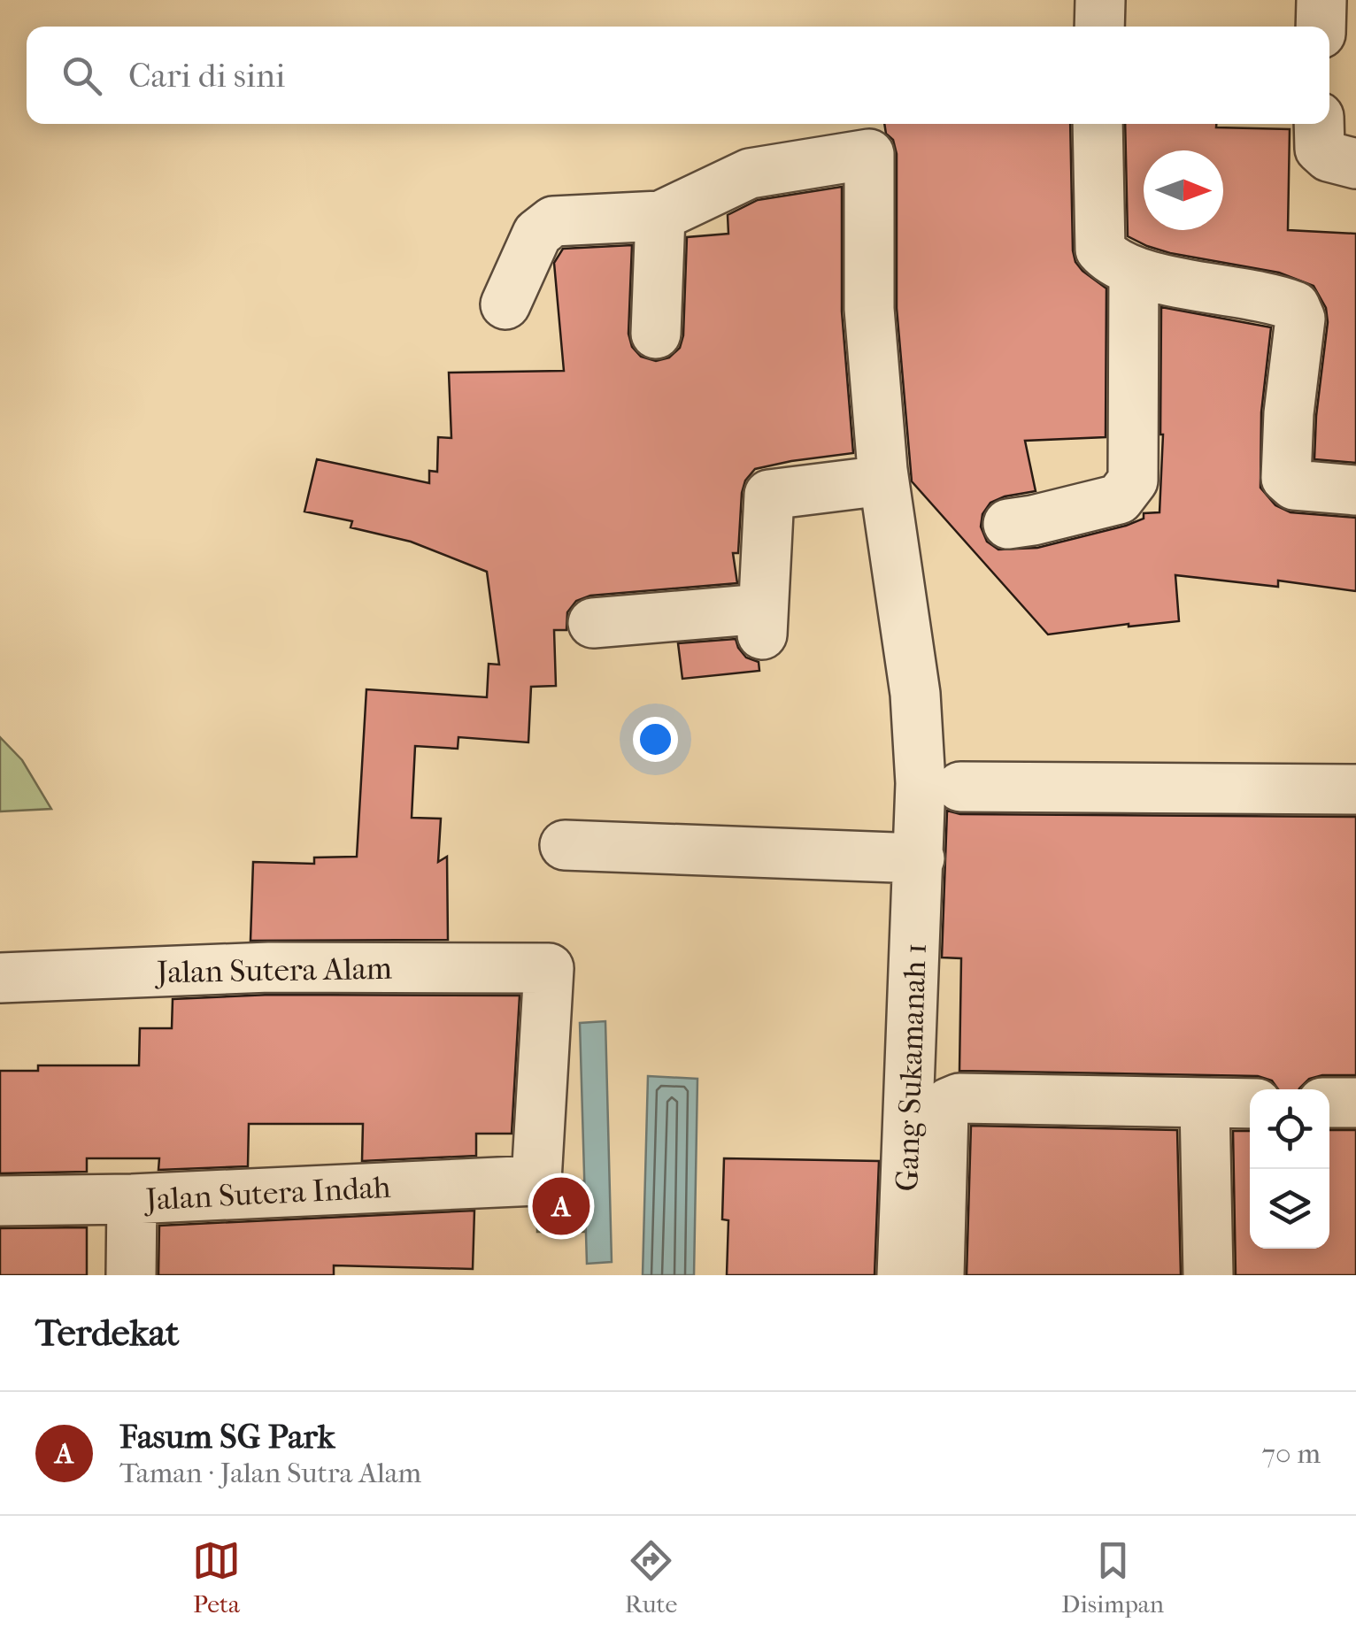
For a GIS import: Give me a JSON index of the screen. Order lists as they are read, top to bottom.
{
  "streets": {
    "street": ["Jalan Sutera Alam", "Gang Sukamanah 1", "Jalan Sutera Indah"]
  },
  "crossings": [
    ["Jalan Sutera Alam", "Jalan Sutera Indah"]
  ],
  "north": "right",
  "page": {
    "search": "Cari di sini",
    "pins": "A",
    "heading": "Terdekat",
    "list": [
      {
        "mark": "A",
        "name": "Fasum SG Park",
        "note": "Taman · Jalan Sutra Alam",
        "value": "70 m"
      }
    ],
    "nav": ["Peta", "Rute", "Disimpan"]
  }
}
